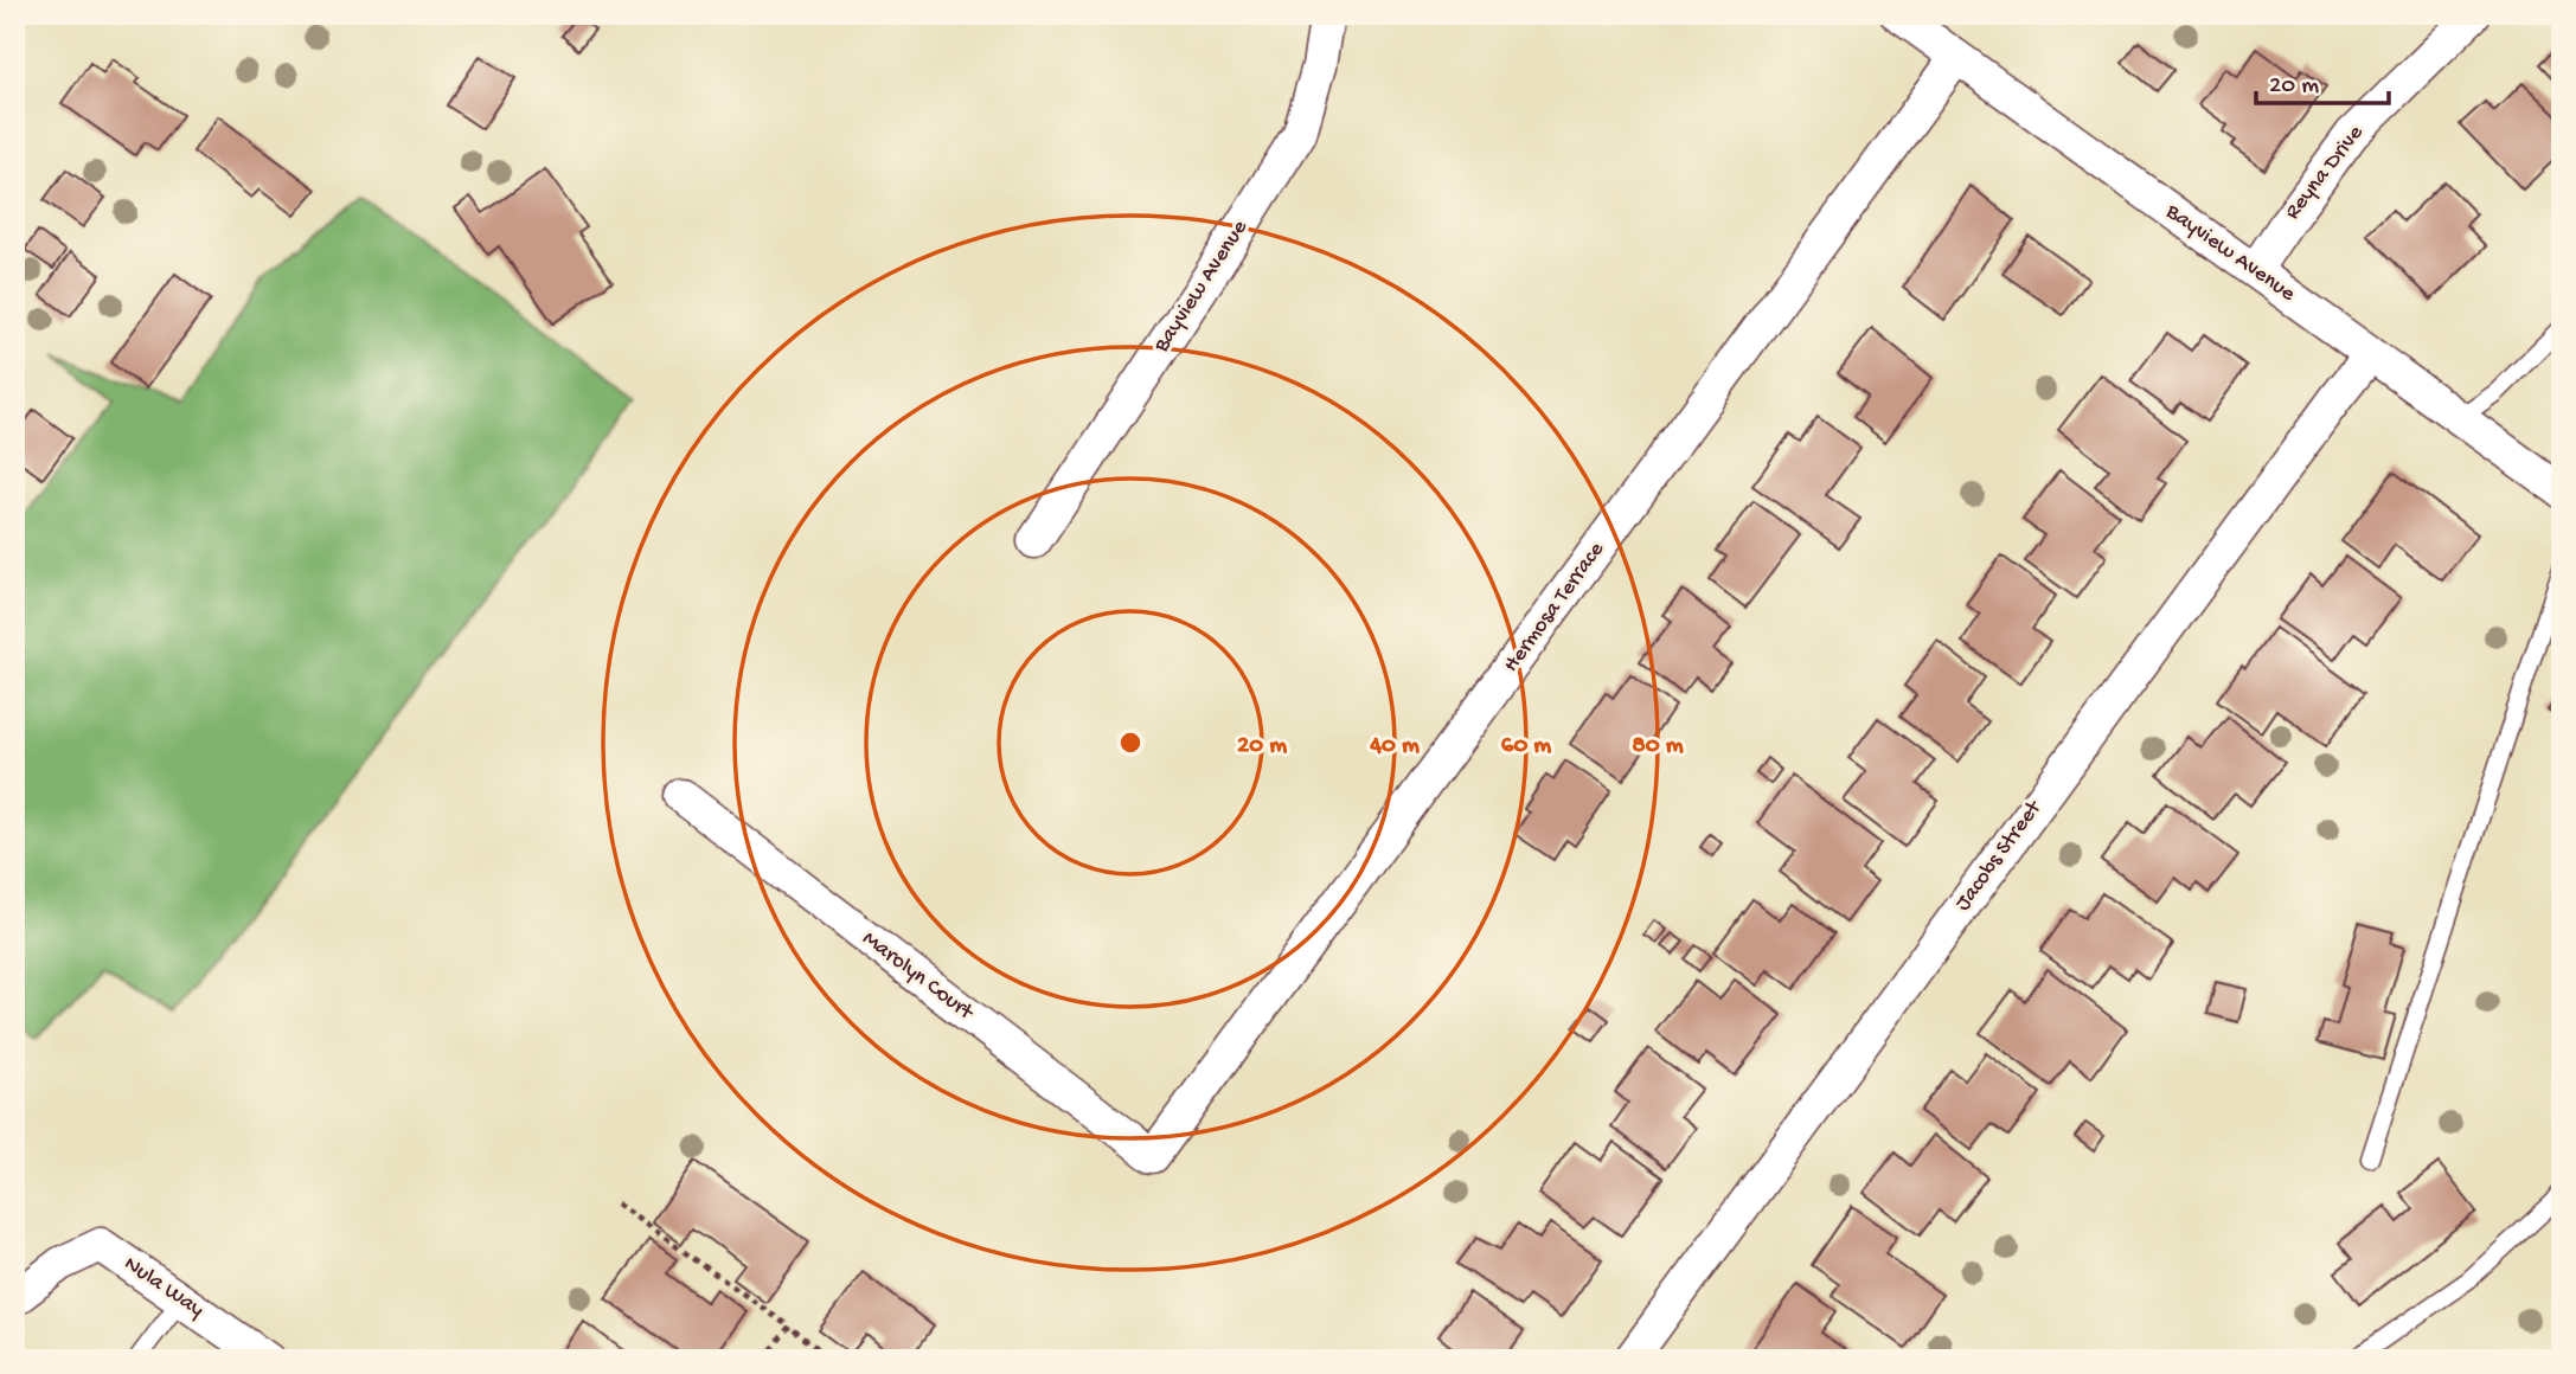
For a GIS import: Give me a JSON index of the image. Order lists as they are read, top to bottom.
{
  "streets": {
    "street": [
      "Reyna Drive",
      "Bayview Avenue",
      "Hermosa Terrace",
      "Jacobs Street",
      "Marolyn Court",
      "Nula Way"
    ]
  },
  "crossings": [
    ["Reyna Drive", "Bayview Avenue"],
    ["Bayview Avenue", "Hermosa Terrace"],
    ["Bayview Avenue", "Jacobs Street"],
    ["Hermosa Terrace", "Marolyn Court"]
  ],
  "scale_bar": "20 m",
  "rings": [
    "20 m",
    "40 m",
    "60 m",
    "80 m"
  ]
}
